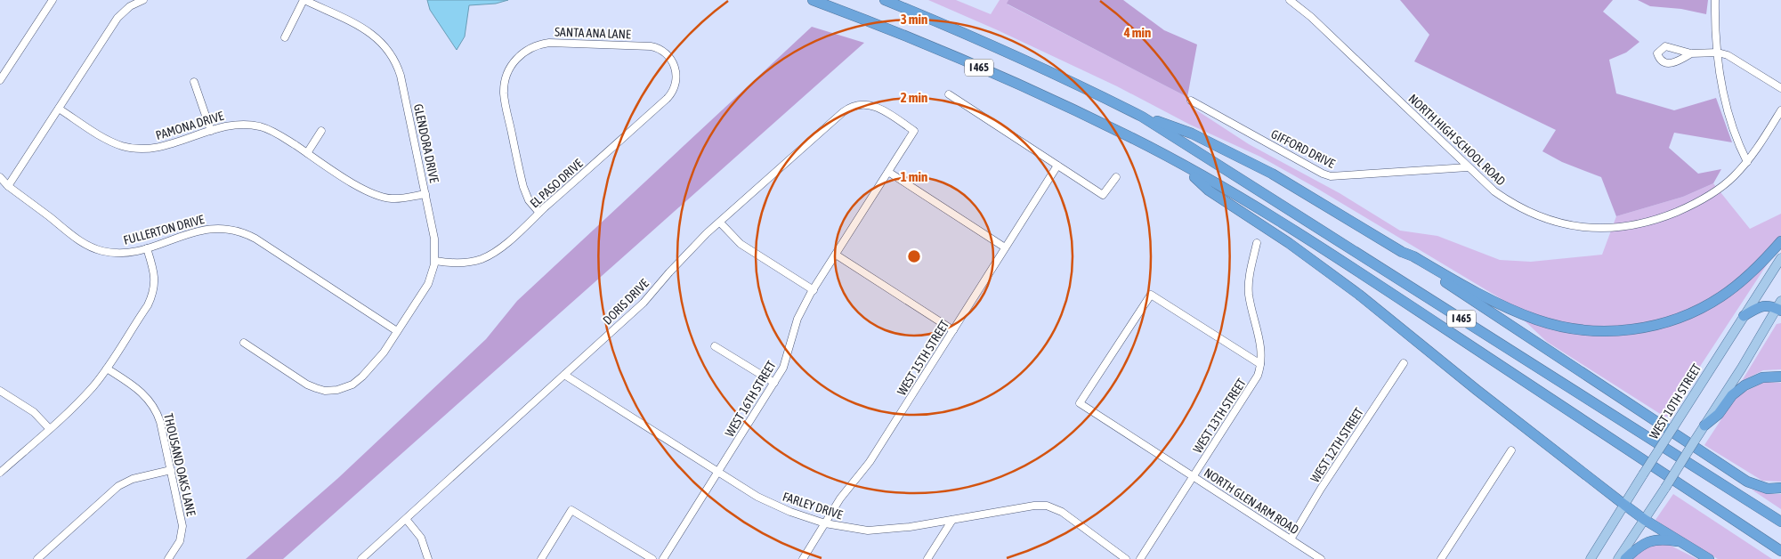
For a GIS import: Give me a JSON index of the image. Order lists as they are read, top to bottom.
{
  "streets": {
    "highway": ["I 465"],
    "main road": ["WEST 10TH STREET"],
    "street": [
      "SANTA ANA LANE",
      "PAMONA DRIVE",
      "NORTH HIGH SCHOOL ROAD",
      "GLENDORA DRIVE",
      "GIFFORD DRIVE",
      "EL PASO DRIVE",
      "FULLERTON DRIVE",
      "DORIS DRIVE",
      "WEST 15TH STREET",
      "WEST 16TH STREET",
      "WEST 13TH STREET",
      "WEST 12TH STREET",
      "THOUSAND OAKS LANE",
      "NORTH GLEN ARM ROAD",
      "FARLEY DRIVE"
    ]
  },
  "crossings": [
    ["SANTA ANA LANE", "EL PASO DRIVE"],
    ["PAMONA DRIVE", "GLENDORA DRIVE"],
    ["NORTH HIGH SCHOOL ROAD", "GIFFORD DRIVE"],
    ["GLENDORA DRIVE", "EL PASO DRIVE"],
    ["GLENDORA DRIVE", "FULLERTON DRIVE"],
    ["DORIS DRIVE", "WEST 16TH STREET"],
    ["DORIS DRIVE", "FARLEY DRIVE"],
    ["WEST 15TH STREET", "FARLEY DRIVE"],
    ["WEST 16TH STREET", "FARLEY DRIVE"],
    ["WEST 13TH STREET", "NORTH GLEN ARM ROAD"],
    ["WEST 12TH STREET", "NORTH GLEN ARM ROAD"]
  ],
  "rings": [
    "3 min",
    "4 min",
    "2 min",
    "1 min"
  ]
}
